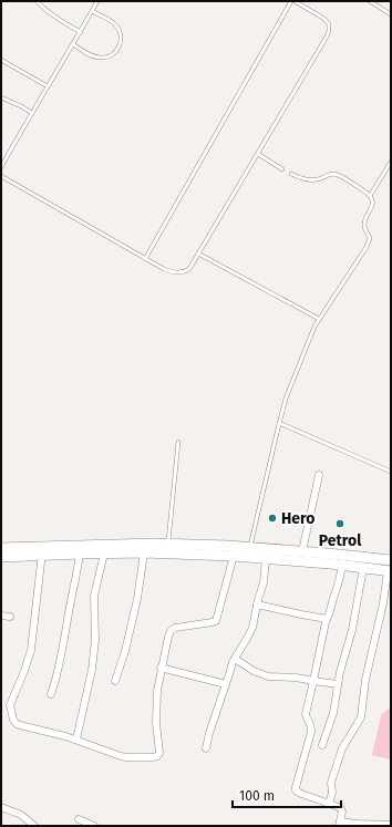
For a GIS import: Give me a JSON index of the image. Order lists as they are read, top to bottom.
{
  "places": ["Hero", "Petrol"],
  "scale_bar": "100 m"
}
